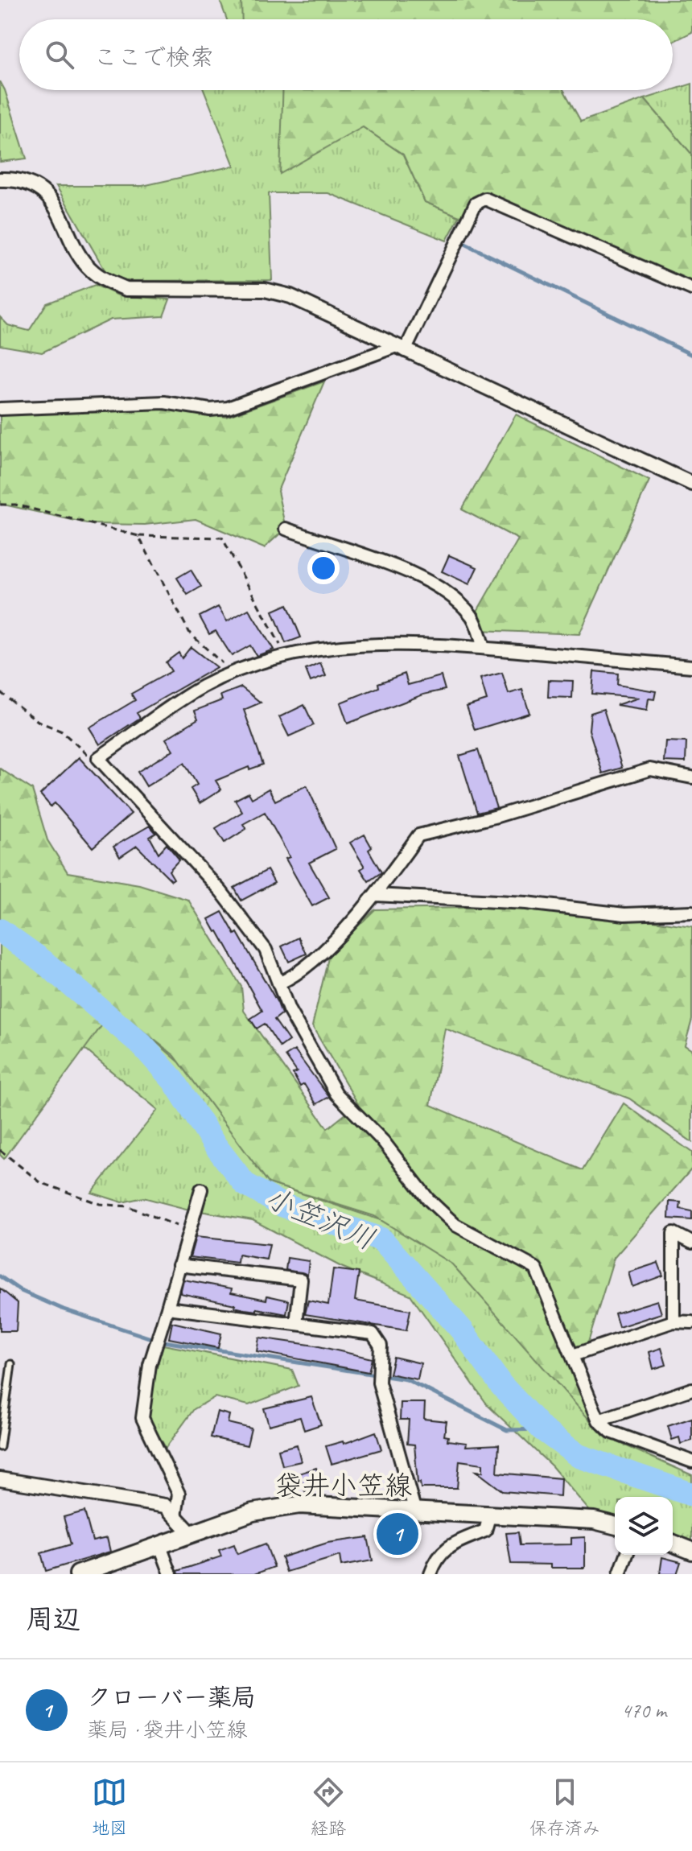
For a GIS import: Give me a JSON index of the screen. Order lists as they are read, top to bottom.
{
  "streets": {
    "main road": ["袋井小笠線"]
  },
  "water": ["小笠沢川"],
  "page": {
    "search": "ここで検索",
    "pins": "1",
    "heading": "周辺",
    "list": [
      {
        "mark": "1",
        "name": "クローバー薬局",
        "note": "薬局 · 袋井小笠線",
        "value": "470 m"
      }
    ],
    "nav": ["地図", "経路", "保存済み"]
  }
}
